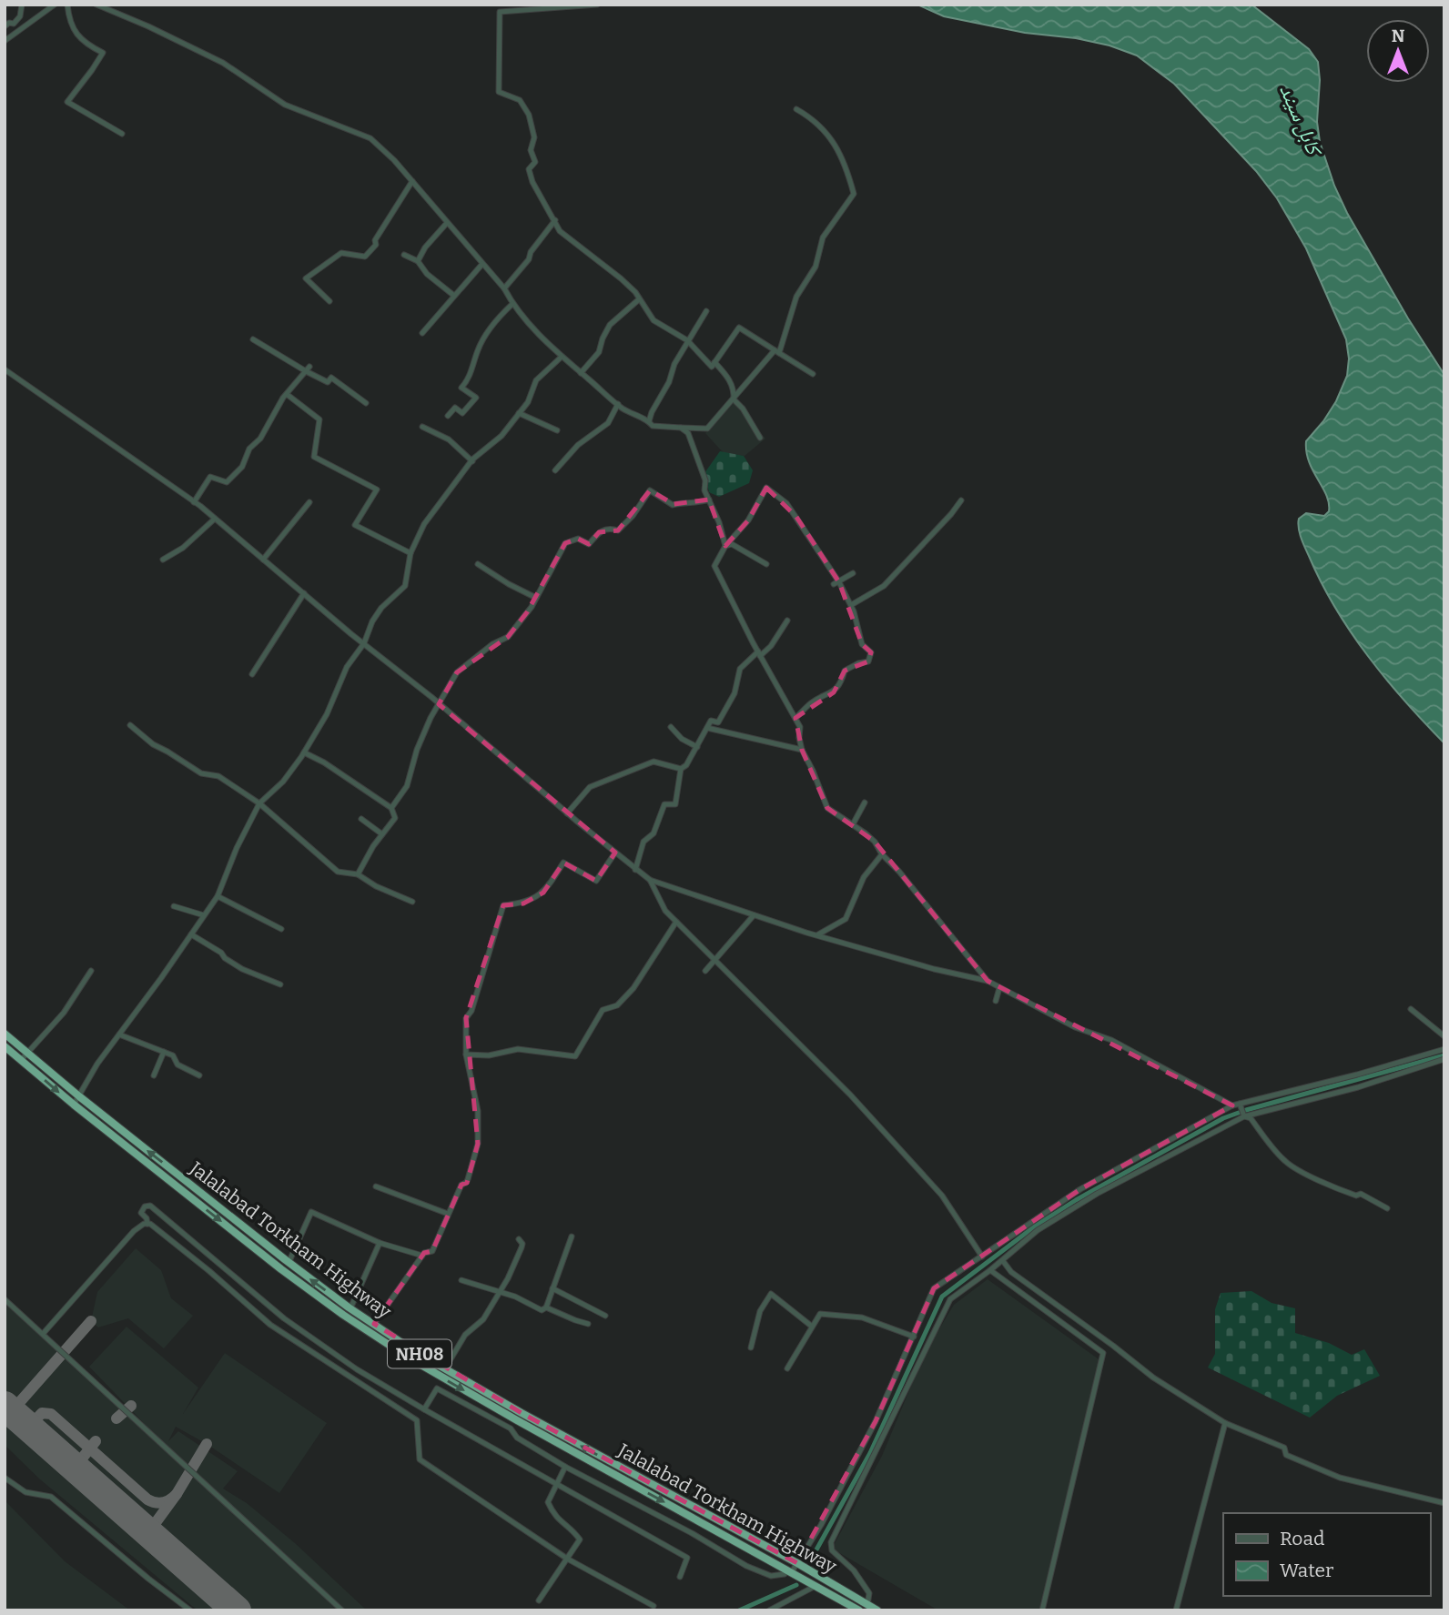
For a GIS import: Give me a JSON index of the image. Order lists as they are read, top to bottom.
{
  "streets": {
    "highway": ["Jalalabad Torkham Highway", "NH08"]
  },
  "water": ["کابل سيند"],
  "legend": ["Road", "Water"],
  "north": "top"
}
